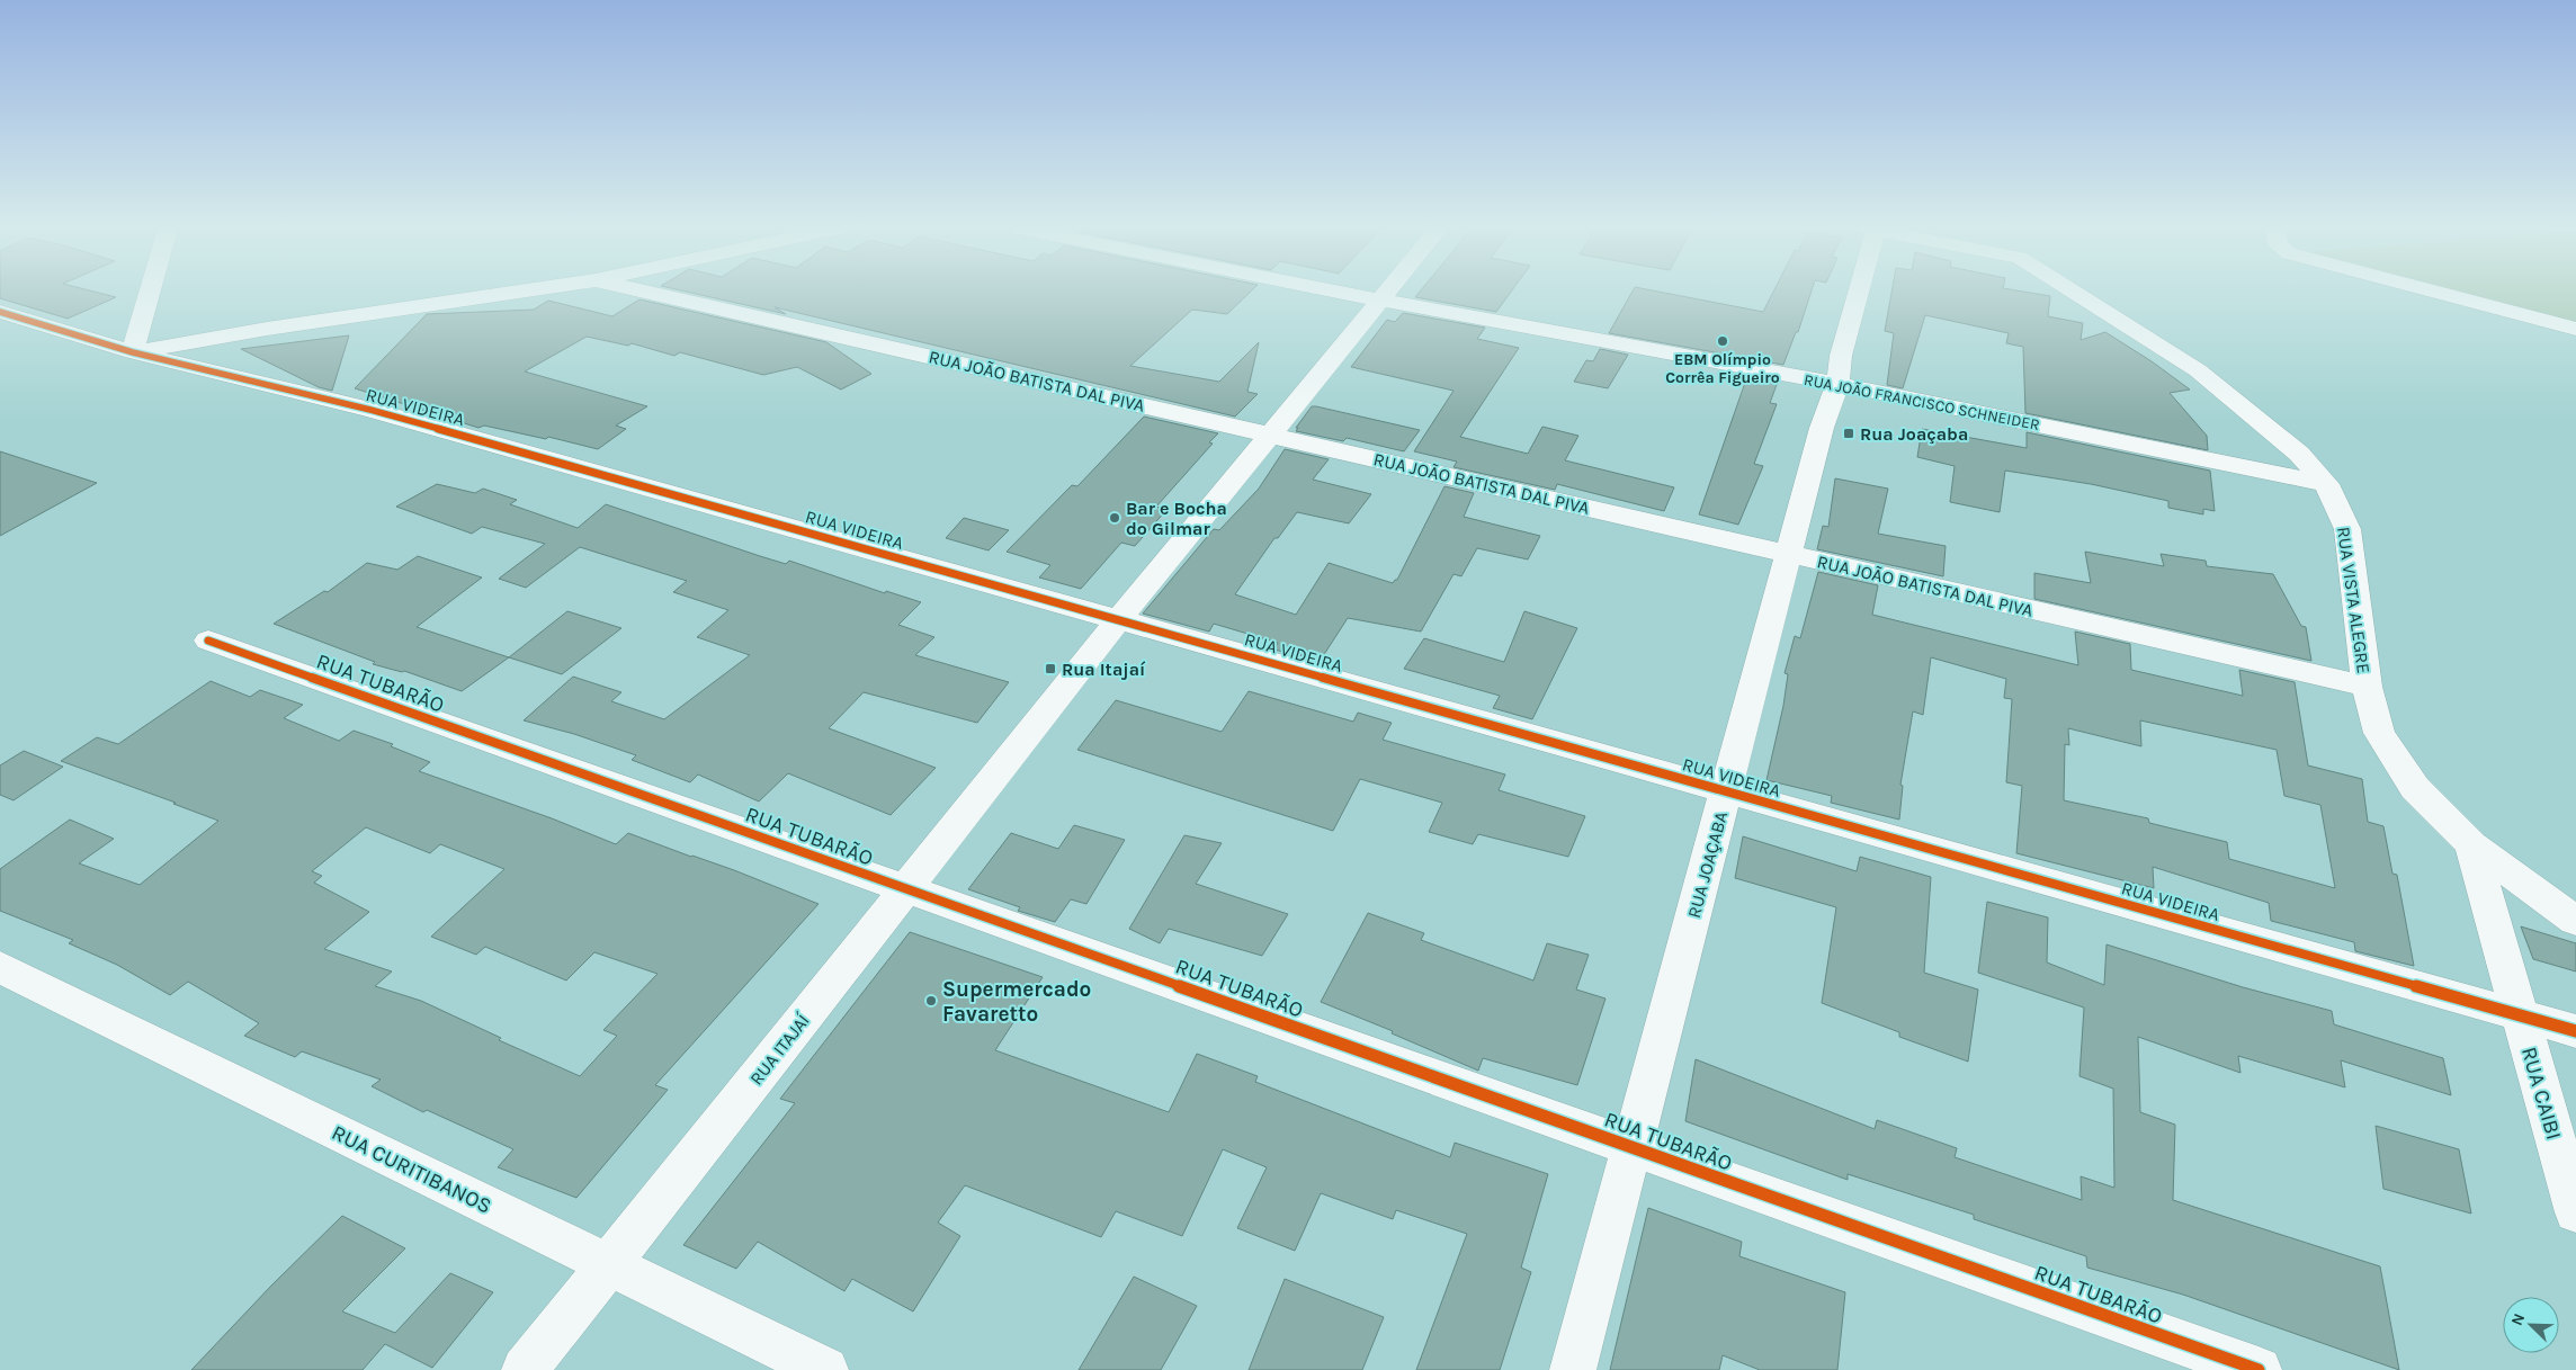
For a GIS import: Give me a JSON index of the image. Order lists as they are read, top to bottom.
{
  "streets": {
    "street": [
      "RUA JOÃO BATISTA DAL PIVA",
      "RUA JOÃO FRANCISCO SCHNEIDER",
      "RUA VIDEIRA",
      "RUA VISTA ALEGRE",
      "RUA TUBARÃO",
      "RUA JOAÇABA",
      "RUA ITAJAÍ",
      "RUA CAIBI",
      "RUA CURITIBANOS"
    ]
  },
  "crossings": [
    ["RUA JOÃO BATISTA DAL PIVA", "RUA VISTA ALEGRE"],
    ["RUA JOÃO BATISTA DAL PIVA", "RUA JOAÇABA"],
    ["RUA JOÃO BATISTA DAL PIVA", "RUA ITAJAÍ"],
    ["RUA JOÃO FRANCISCO SCHNEIDER", "RUA VISTA ALEGRE"],
    ["RUA JOÃO FRANCISCO SCHNEIDER", "RUA JOAÇABA"],
    ["RUA JOÃO FRANCISCO SCHNEIDER", "RUA ITAJAÍ"],
    ["RUA VIDEIRA", "RUA JOAÇABA"],
    ["RUA VIDEIRA", "RUA ITAJAÍ"],
    ["RUA VIDEIRA", "RUA CAIBI"],
    ["RUA VISTA ALEGRE", "RUA CAIBI"],
    ["RUA TUBARÃO", "RUA JOAÇABA"],
    ["RUA TUBARÃO", "RUA ITAJAÍ"],
    ["RUA ITAJAÍ", "RUA CURITIBANOS"]
  ],
  "places": {
    "other": ["EBM Olímpio Corrêa Figueiro", "Bar e Bocha do Gilmar", "Supermercado Favaretto"],
    "transit": ["Rua Joaçaba", "Rua Itajaí"]
  },
  "north": "top left"
}
